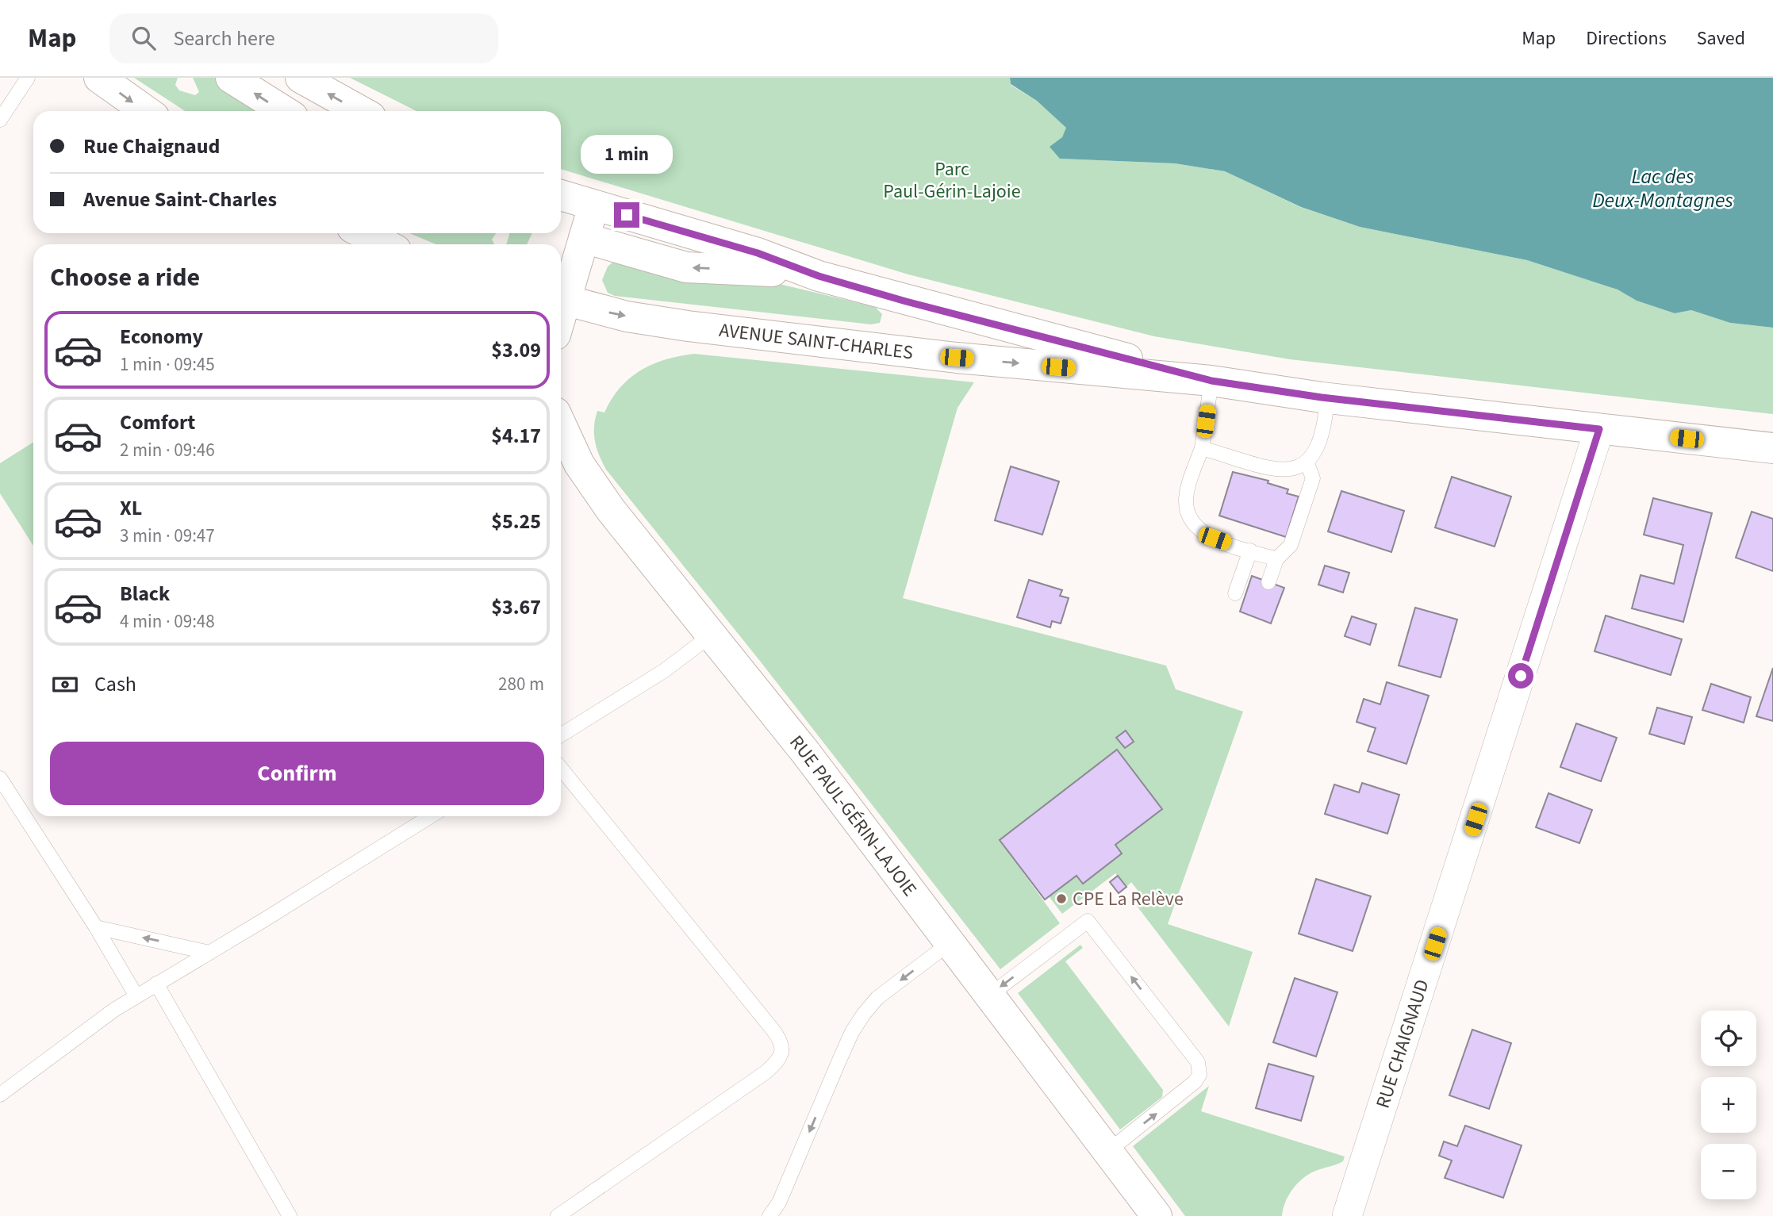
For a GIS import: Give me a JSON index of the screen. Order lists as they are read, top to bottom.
{
  "streets": {
    "main road": ["AVENUE SAINT-CHARLES", "RUE PAUL-GÉRIN-LAJOIE"],
    "street": ["RUE CHAIGNAUD"]
  },
  "crossings": [
    ["AVENUE SAINT-CHARLES", "RUE CHAIGNAUD"]
  ],
  "water": ["Lac des Deux-Montagnes"],
  "parks": ["Parc Paul-Gérin-Lajoie"],
  "places": ["CPE La Relève"],
  "page": {
    "header": "Map",
    "search": "Search here",
    "nav": ["Map", "Directions", "Saved"],
    "banner": ["Rue Chaignaud", "Avenue Saint-Charles"],
    "bubble": "1 min",
    "heading": "Choose a ride",
    "list": [
      {
        "name": "Economy",
        "note": "1 min · 09:45",
        "value": "$3.09"
      },
      {
        "name": "Comfort",
        "note": "2 min · 09:46",
        "value": "$4.17"
      },
      {
        "name": "XL",
        "note": "3 min · 09:47",
        "value": "$5.25"
      },
      {
        "name": "Black",
        "note": "4 min · 09:48",
        "value": "$3.67"
      }
    ],
    "pay": ["Cash", "280 m"],
    "buttons": "Confirm",
    "map_buttons": ["+", "−"]
  }
}
